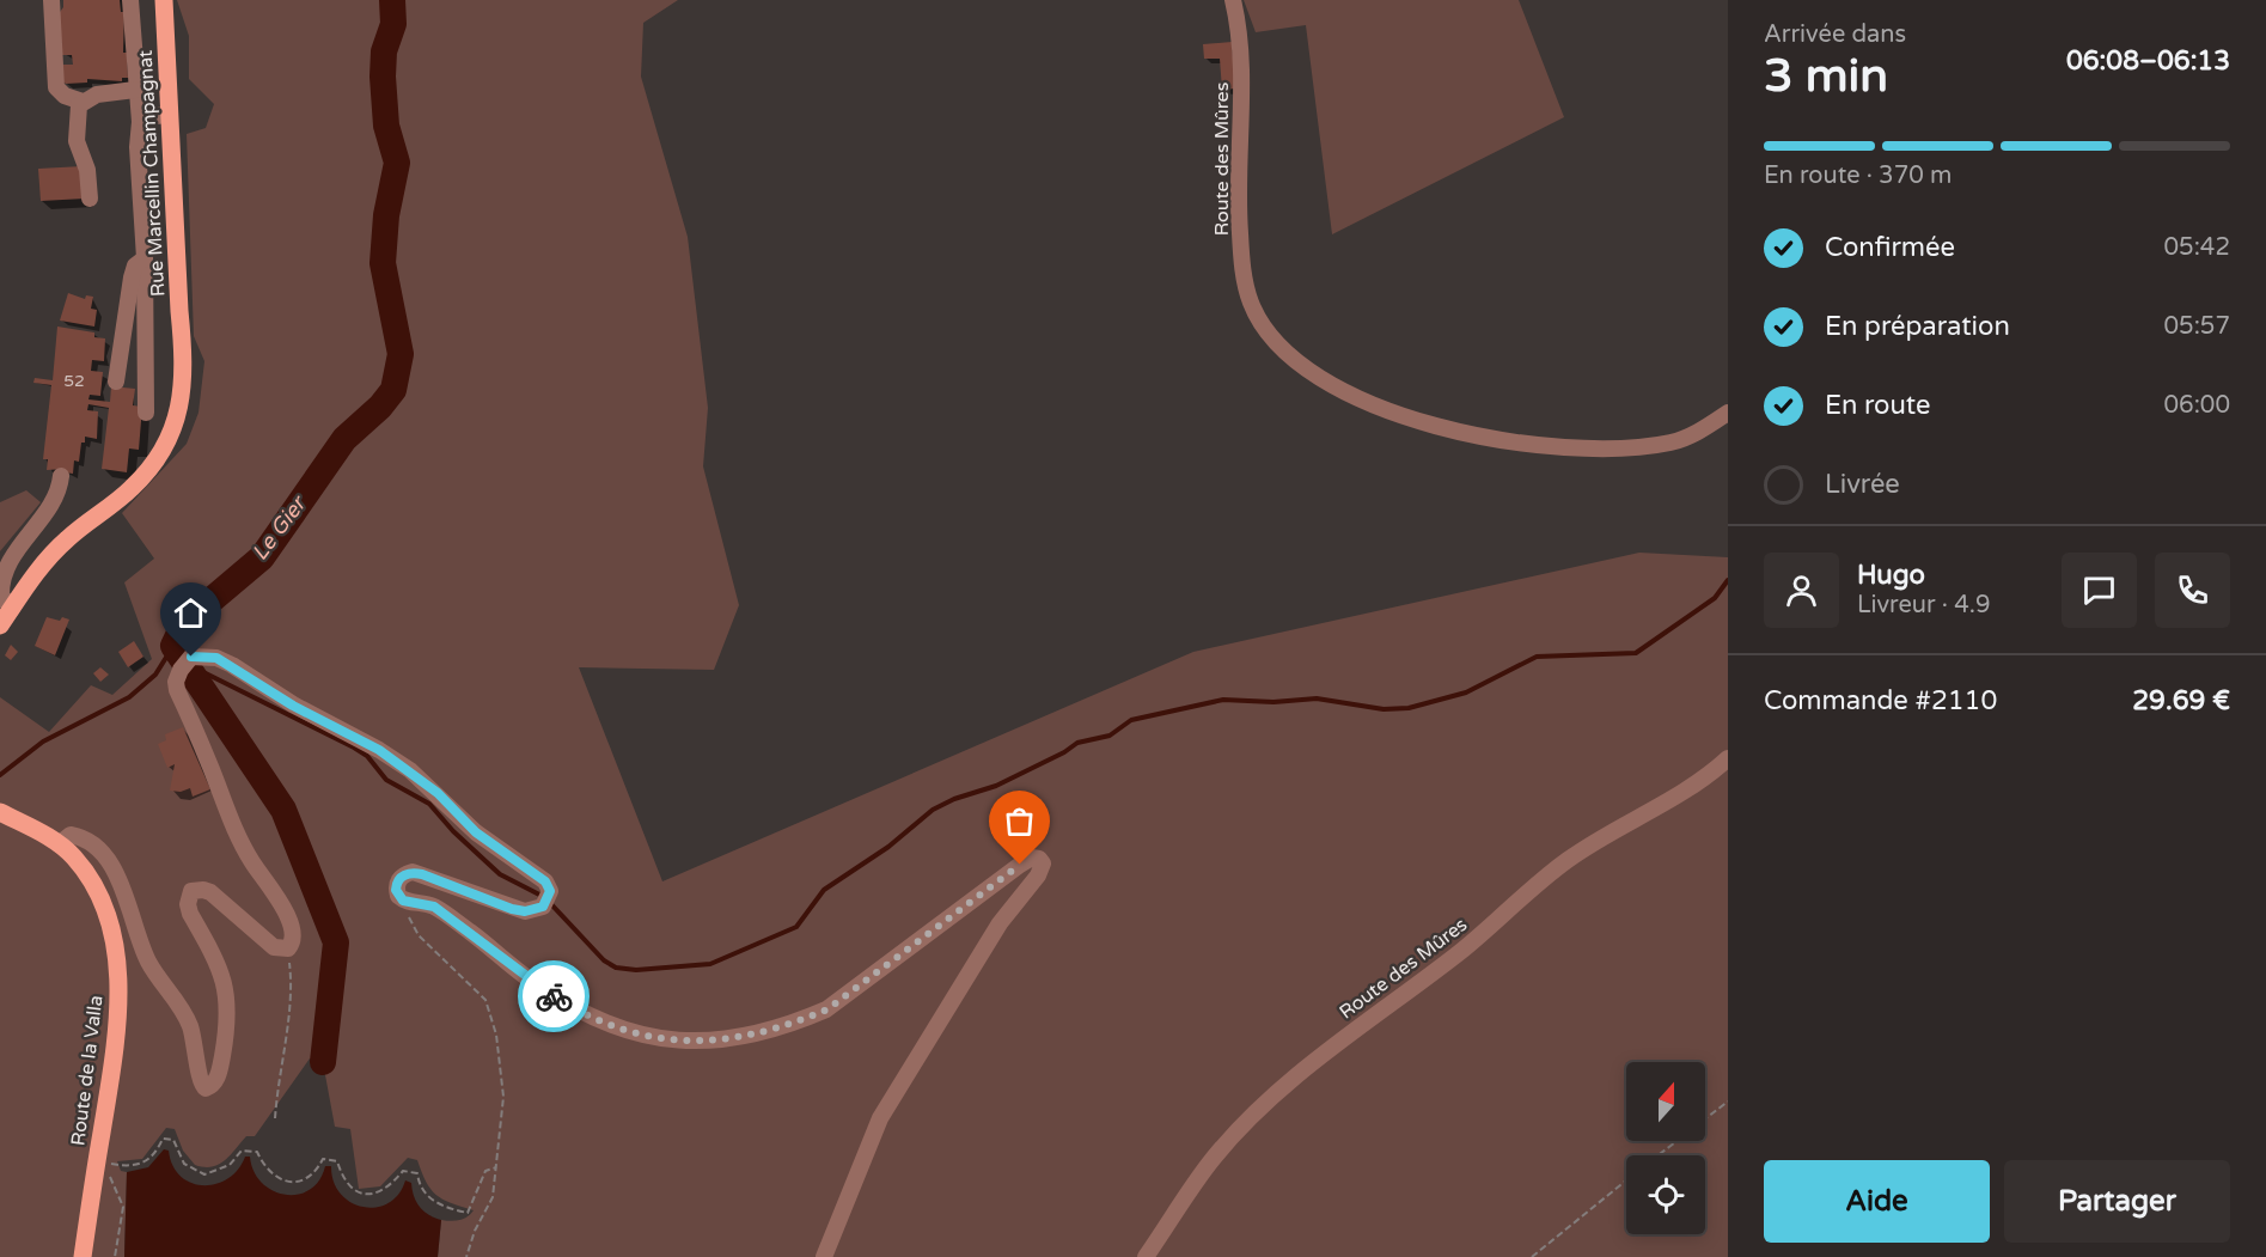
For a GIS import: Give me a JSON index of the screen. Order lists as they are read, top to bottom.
{
  "streets": {
    "main road": ["Rue Marcellin Champagnat", "Route de la Valla"],
    "street": ["Route des Mûres"]
  },
  "water": ["Le Gier"],
  "house_numbers": ["52"],
  "north": "top",
  "page": {
    "heading": ["3 min", "Arrivée dans", "06:08–06:13"],
    "panel": [
      "Hugo",
      "Livreur · 4.9",
      "Commande #2110",
      "29.69 €"
    ],
    "bar": "En route · 370 m",
    "list": [
      ["Confirmée", "05:42"],
      ["En préparation", "05:57"],
      ["En route", "06:00"],
      "Livrée"
    ],
    "buttons": ["Aide", "Partager"]
  }
}
